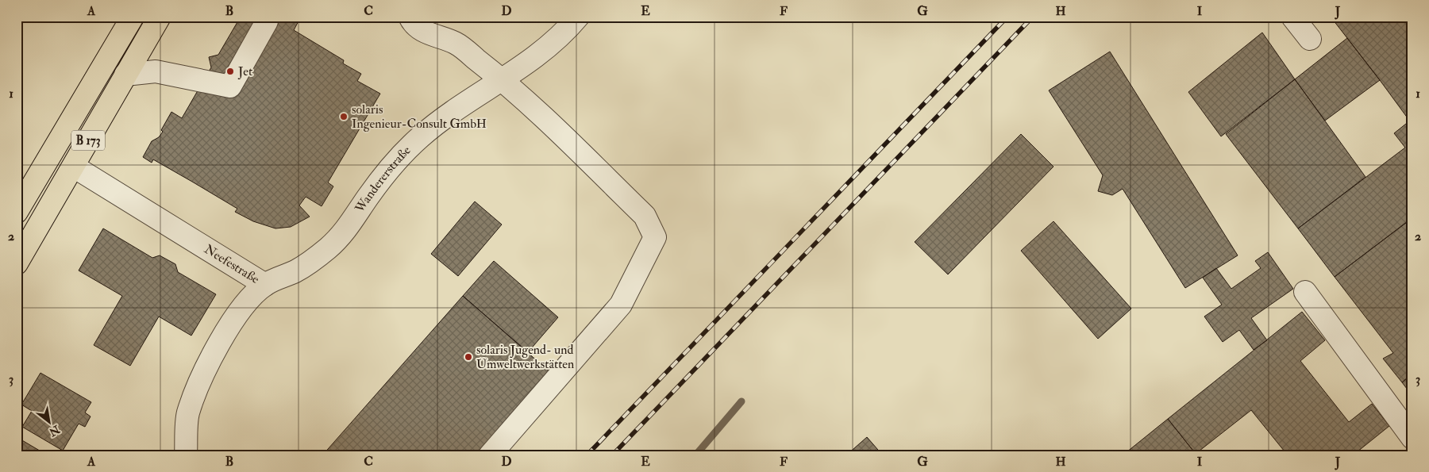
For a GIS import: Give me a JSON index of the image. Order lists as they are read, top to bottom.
{
  "streets": {
    "main road": ["B 173"],
    "street": ["Wandererstraße", "Neefestraße"]
  },
  "crossings": [
    ["B 173", "Neefestraße"],
    ["Wandererstraße", "Neefestraße"]
  ],
  "places": ["Jet", "solaris Ingenieur-Consult GmbH", "solaris Jugend- und Umweltwerkstätten"],
  "north": "bottom right",
  "grid": {
    "columns": [
      "A",
      "B",
      "C",
      "D",
      "E",
      "F",
      "G",
      "H",
      "I",
      "J"
    ],
    "rows": ["1", "2", "3"]
  }
}
